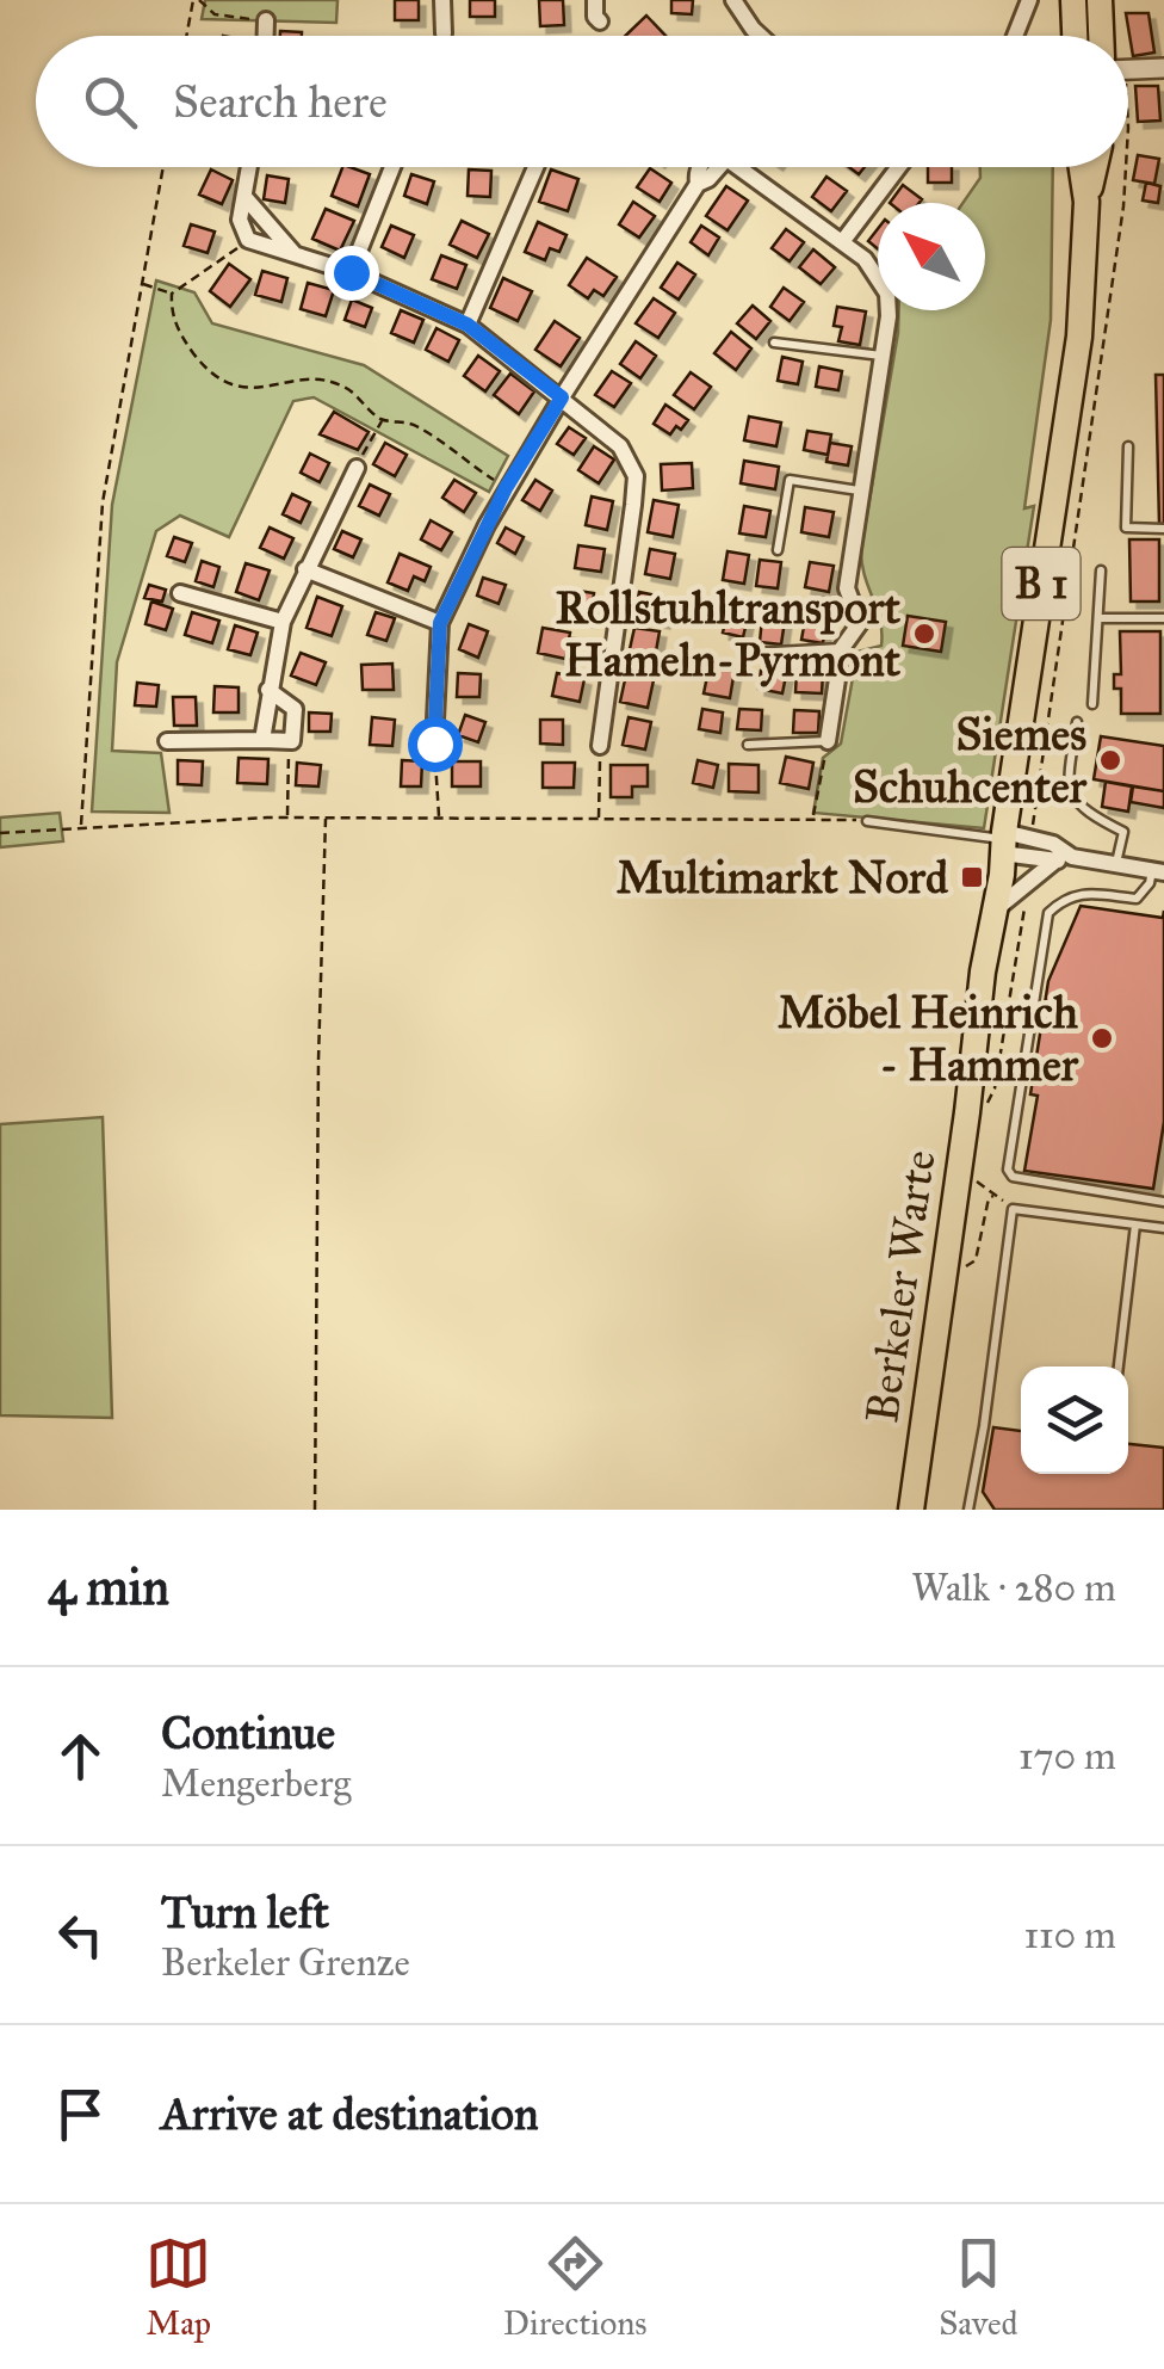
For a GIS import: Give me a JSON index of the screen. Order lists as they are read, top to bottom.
{
  "streets": {
    "main road": ["B 1", "Berkeler Warte"]
  },
  "places": {
    "other": ["Rollstuhltransport Hameln-Pyrmont", "Siemes Schuhcenter", "Möbel Heinrich - Hammer"],
    "transit": ["Multimarkt Nord"]
  },
  "north": "top left",
  "page": {
    "search": "Search here",
    "heading": ["4 min", "Walk · 280 m"],
    "list": [
      ["Continue", "Mengerberg", "170 m"],
      ["Turn left", "Berkeler Grenze", "110 m"],
      "Arrive at destination"
    ],
    "nav": ["Map", "Directions", "Saved"]
  }
}
